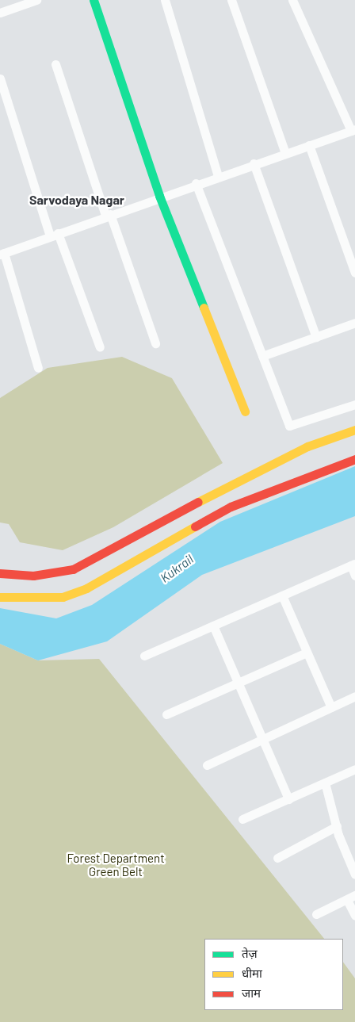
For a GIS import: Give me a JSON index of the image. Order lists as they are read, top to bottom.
{
  "districts": ["Sarvodaya Nagar"],
  "water": ["Kukrail"],
  "parks": ["Forest Department Green Belt"],
  "legend": ["तेज़", "धीमा", "जाम"]
}
